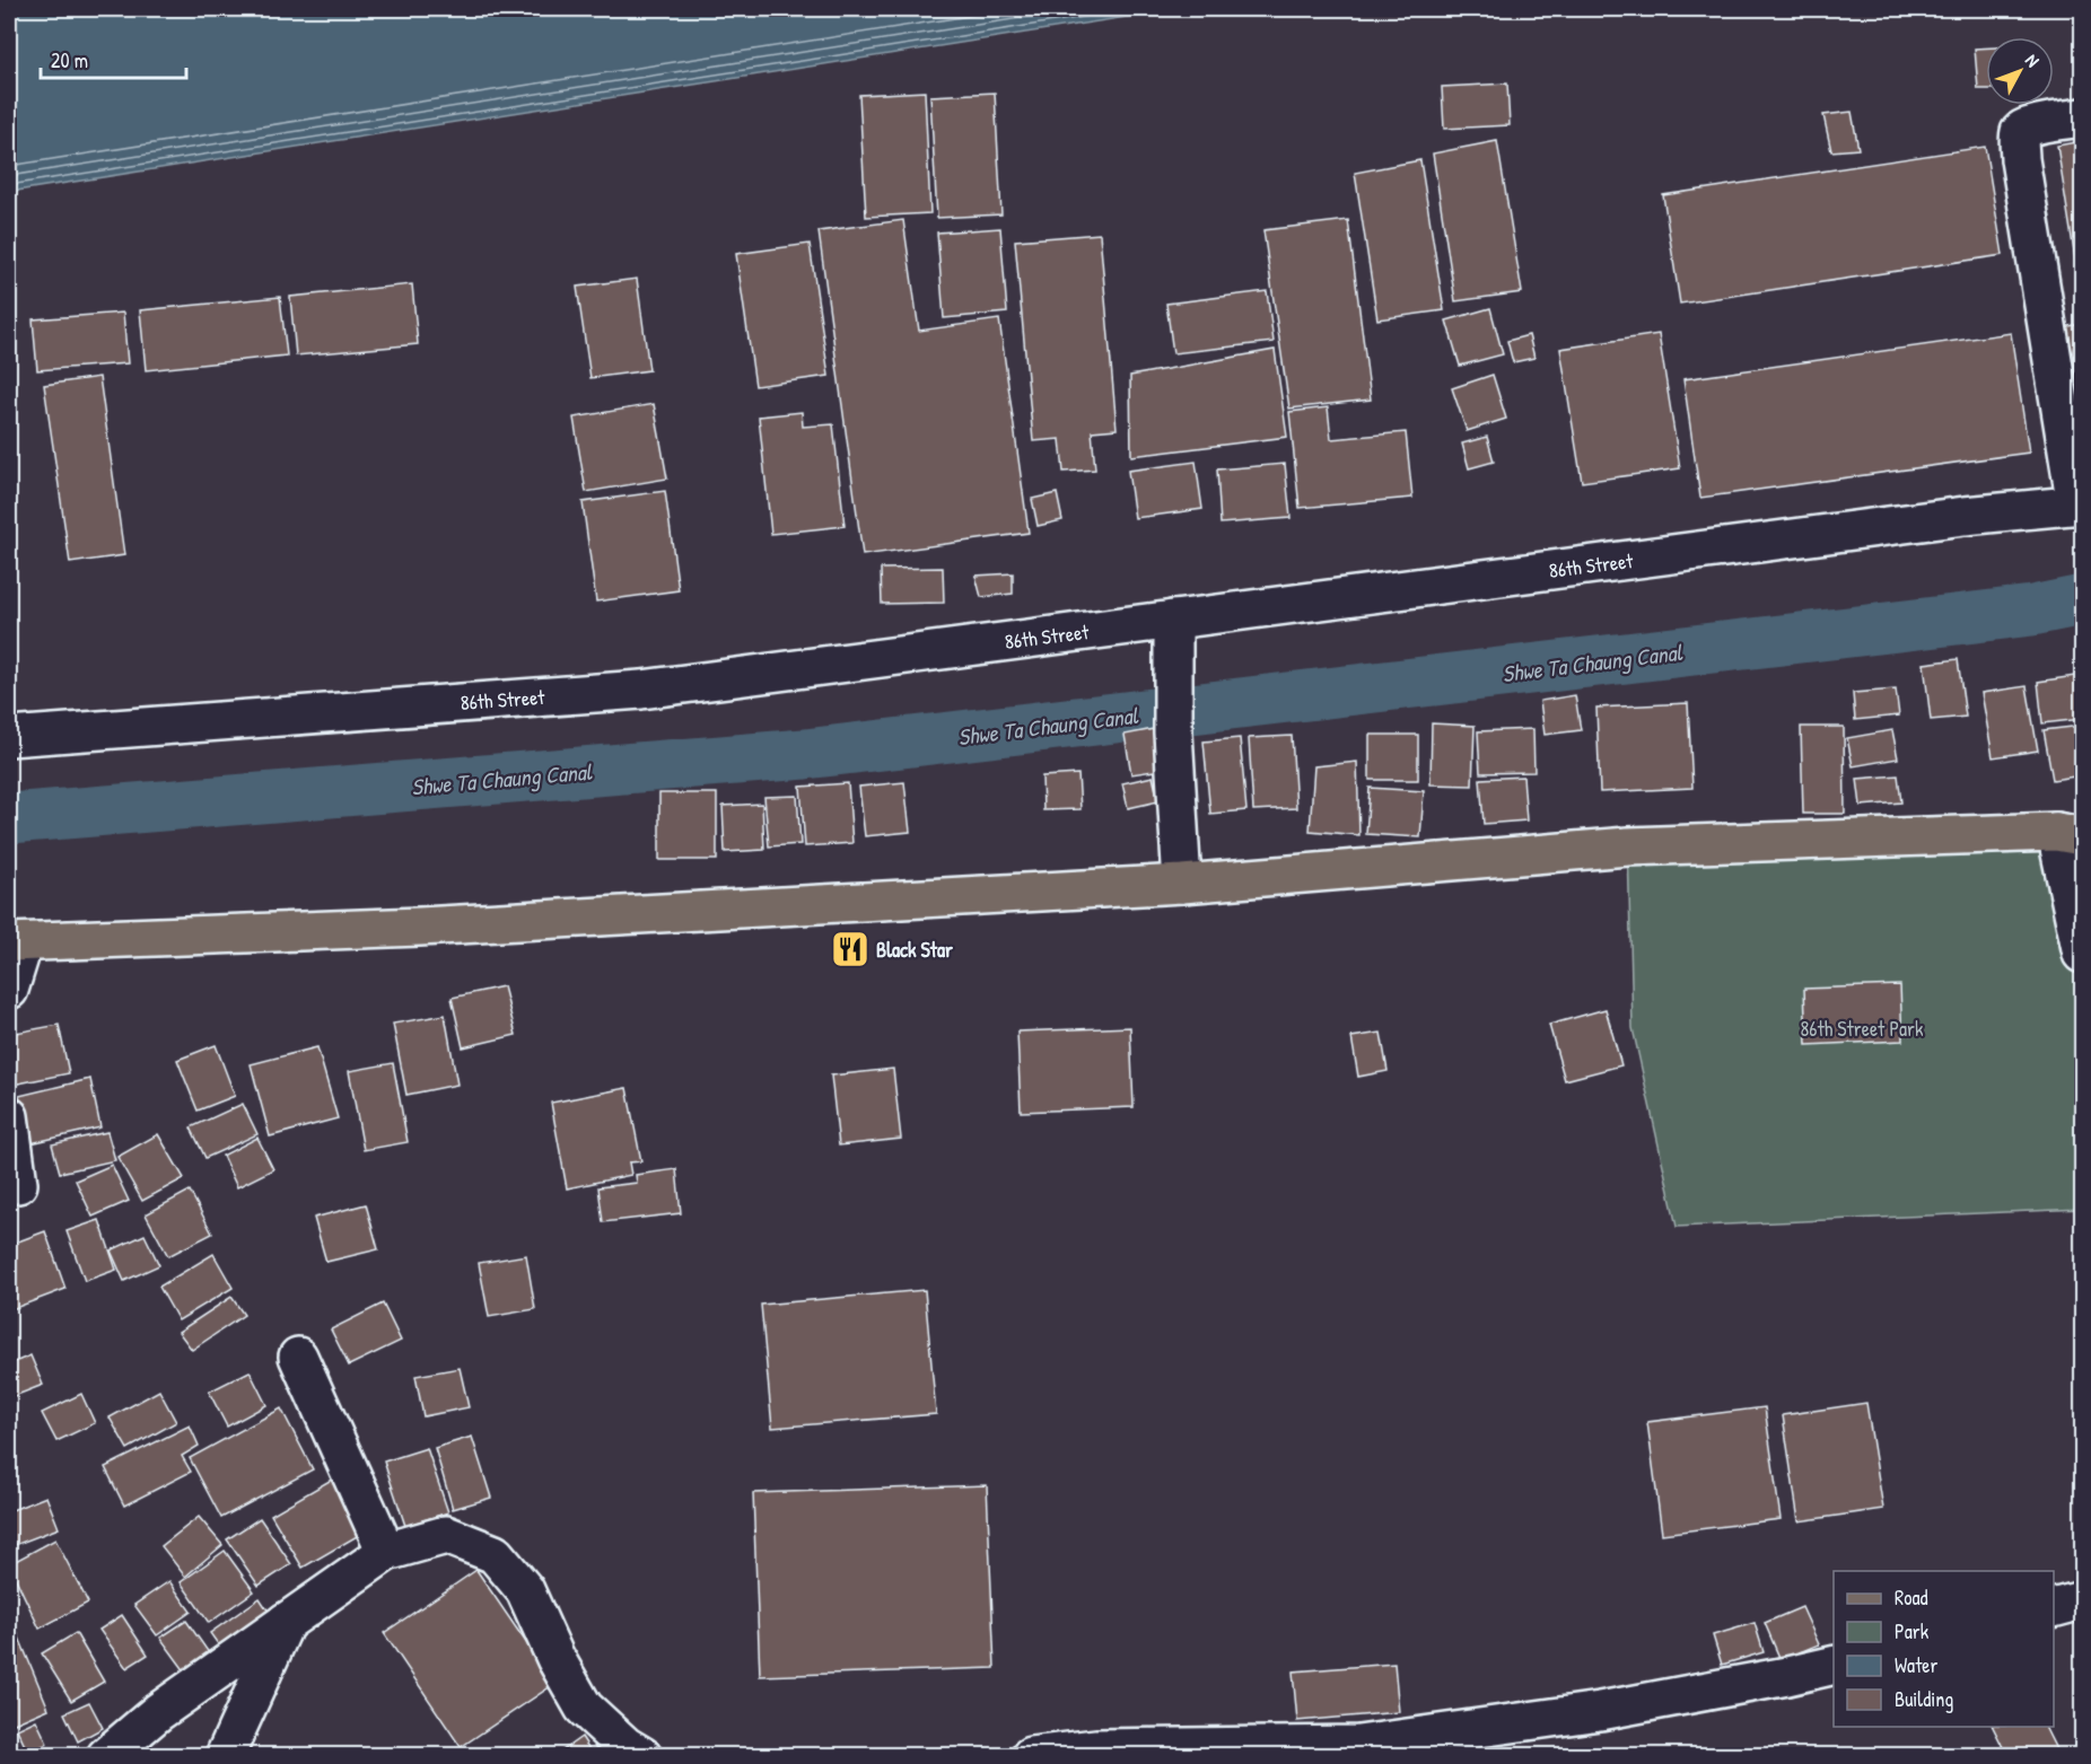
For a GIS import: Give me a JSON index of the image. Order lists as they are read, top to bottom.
{
  "streets": {
    "street": ["86th Street"]
  },
  "water": ["Shwe Ta Chaung Canal"],
  "parks": ["86th Street Park"],
  "places": {
    "restaurant": ["Black Star"]
  },
  "legend": [
    "Road",
    "Park",
    "Water",
    "Building"
  ],
  "scale_bar": "20 m",
  "north": "top right"
}
